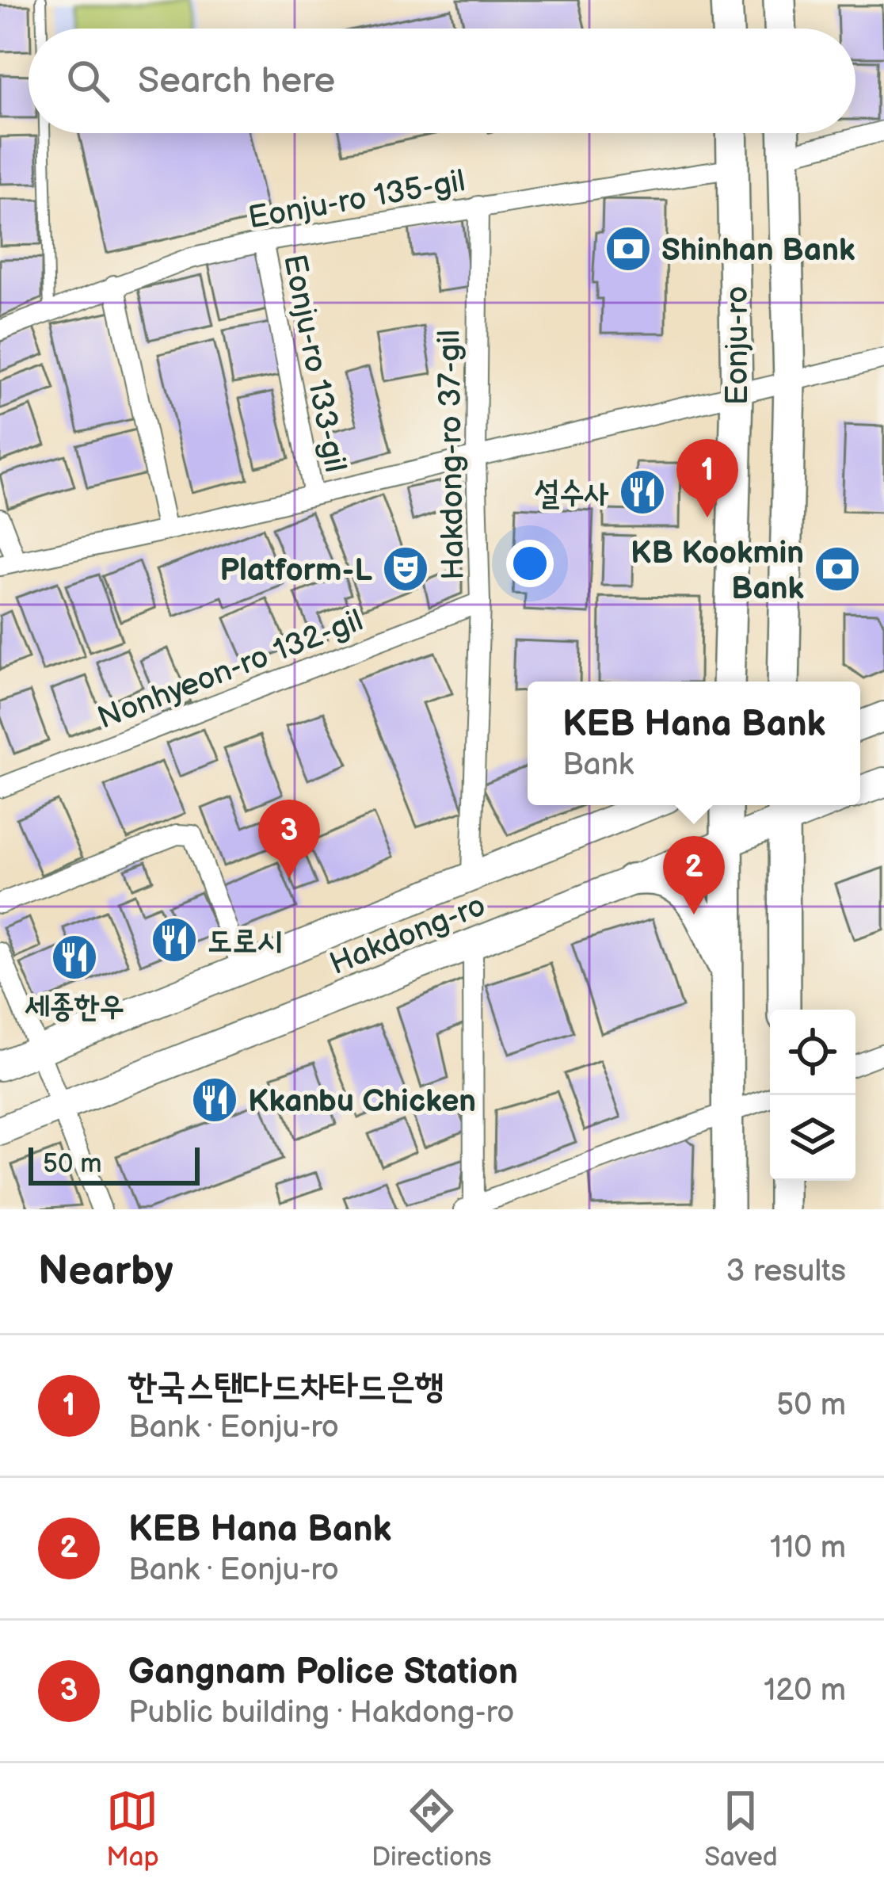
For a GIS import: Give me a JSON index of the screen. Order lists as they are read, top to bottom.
{
  "streets": {
    "main road": ["Eonju-ro", "Hakdong-ro"],
    "street": [
      "Eonju-ro 135-gil",
      "Eonju-ro 133-gil",
      "Hakdong-ro 37-gil",
      "Nonhyeon-ro 132-gil"
    ]
  },
  "crossings": [
    ["Eonju-ro 135-gil", "Eonju-ro"],
    ["Eonju-ro 135-gil", "Eonju-ro 133-gil"],
    ["Eonju-ro 135-gil", "Hakdong-ro 37-gil"],
    ["Eonju-ro", "Eonju-ro 133-gil"],
    ["Eonju-ro 133-gil", "Hakdong-ro 37-gil"],
    ["Hakdong-ro 37-gil", "Nonhyeon-ro 132-gil"],
    ["Hakdong-ro 37-gil", "Hakdong-ro"]
  ],
  "places": {
    "bank": ["Shinhan Bank", "KB Kookmin Bank"],
    "restaurant": [
      "설수사",
      "도로시",
      "세종한우",
      "Kkanbu Chicken"
    ],
    "theatre": ["Platform-L"]
  },
  "scale_bar": "50 m",
  "page": {
    "search": "Search here",
    "pins": ["1", "3", "2"],
    "popup": ["KEB Hana Bank", "Bank"],
    "scale": "50 m",
    "heading": ["Nearby", "3 results"],
    "list": [
      {
        "mark": "1",
        "name": "한국스탠다드차타드은행",
        "note": "Bank · Eonju-ro",
        "value": "50 m"
      },
      {
        "mark": "2",
        "name": "KEB Hana Bank",
        "note": "Bank · Eonju-ro",
        "value": "110 m"
      },
      {
        "mark": "3",
        "name": "Gangnam Police Station",
        "note": "Public building · Hakdong-ro",
        "value": "120 m"
      }
    ],
    "nav": ["Map", "Directions", "Saved"]
  }
}
